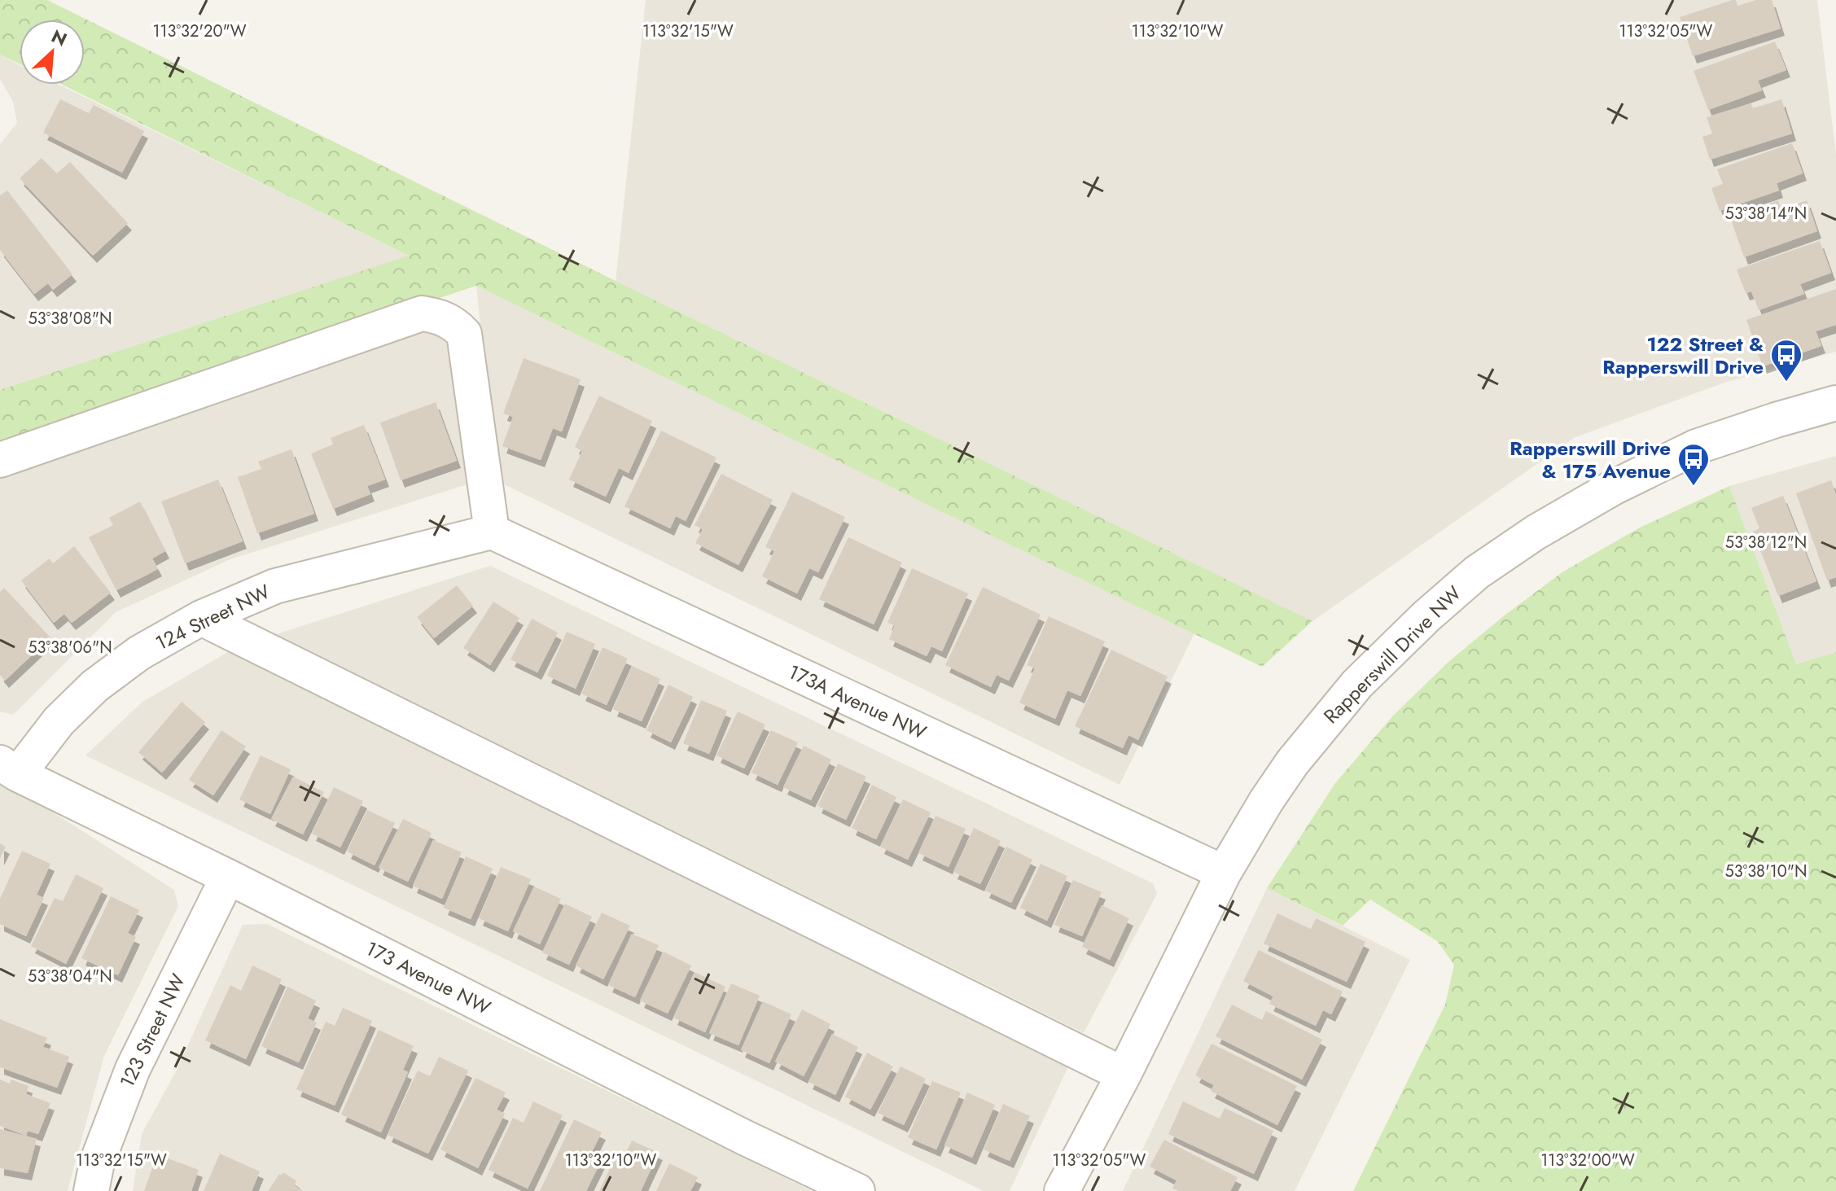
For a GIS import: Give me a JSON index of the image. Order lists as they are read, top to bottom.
{
  "streets": {
    "street": [
      "124 Street NW",
      "Rapperswill Drive NW",
      "173A Avenue NW",
      "173 Avenue NW",
      "123 Street NW"
    ]
  },
  "crossings": [
    ["124 Street NW", "173A Avenue NW"],
    ["124 Street NW", "173 Avenue NW"],
    ["Rapperswill Drive NW", "173A Avenue NW"],
    ["173 Avenue NW", "123 Street NW"]
  ],
  "places": {
    "bus stop": ["122 Street & Rapperswill Drive", "Rapperswill Drive & 175 Avenue"]
  },
  "north": "top right",
  "coordinates": [
    "113°32'20\"W",
    "113°32'15\"W",
    "113°32'10\"W",
    "113°32'05\"W",
    "53°38'14\"N",
    "53°38'08\"N",
    "53°38'12\"N",
    "53°38'06\"N",
    "53°38'10\"N",
    "53°38'04\"N",
    "113°32'00\"W"
  ]
}
